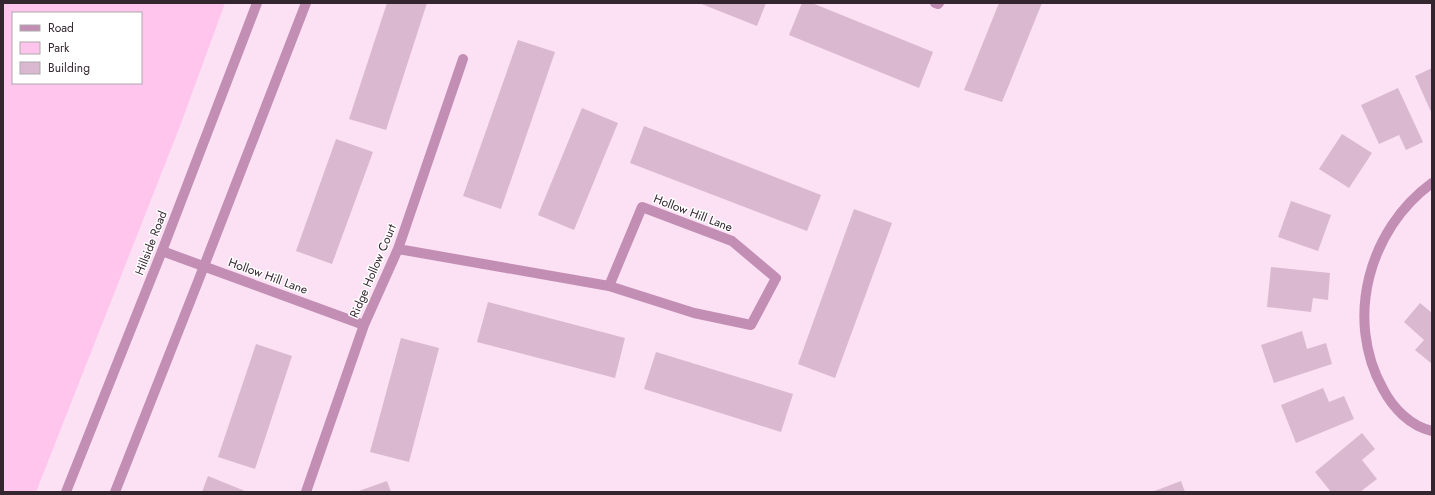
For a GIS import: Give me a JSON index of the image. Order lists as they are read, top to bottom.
{
  "streets": {
    "street": ["Hollow Hill Lane", "Hillside Road", "Ridge Hollow Court"]
  },
  "crossings": [
    ["Hollow Hill Lane", "Hillside Road"],
    ["Hollow Hill Lane", "Ridge Hollow Court"]
  ],
  "legend": ["Road", "Park", "Building"]
}
